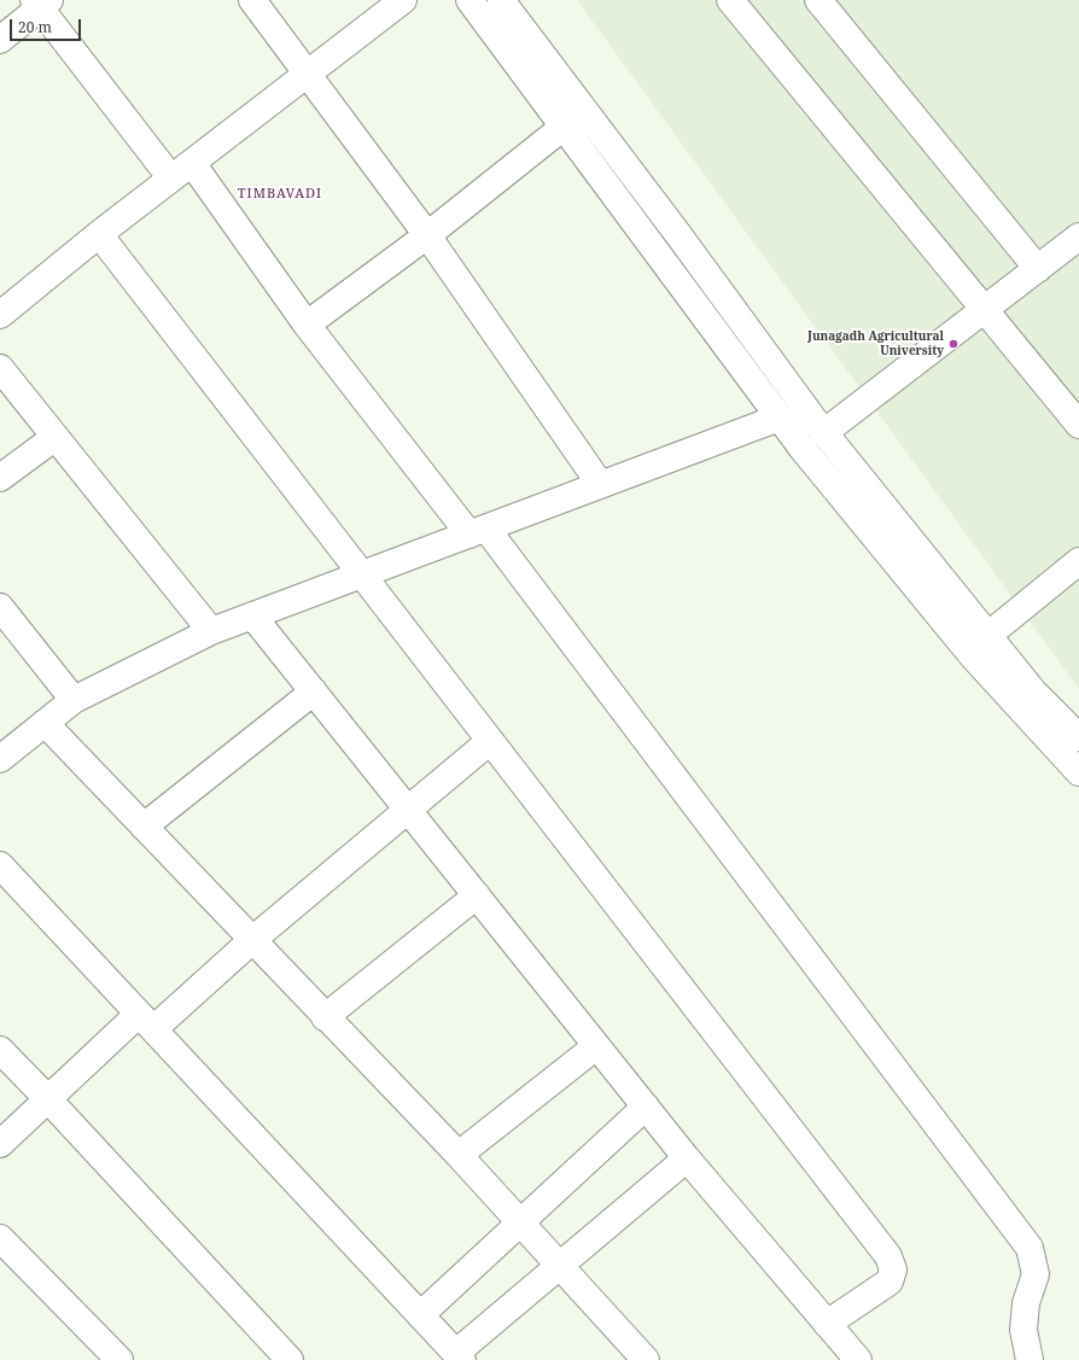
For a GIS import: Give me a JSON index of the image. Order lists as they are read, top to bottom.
{
  "districts": ["TIMBAVADI"],
  "places": ["Junagadh Agricultural University"],
  "scale_bar": "20 m"
}
